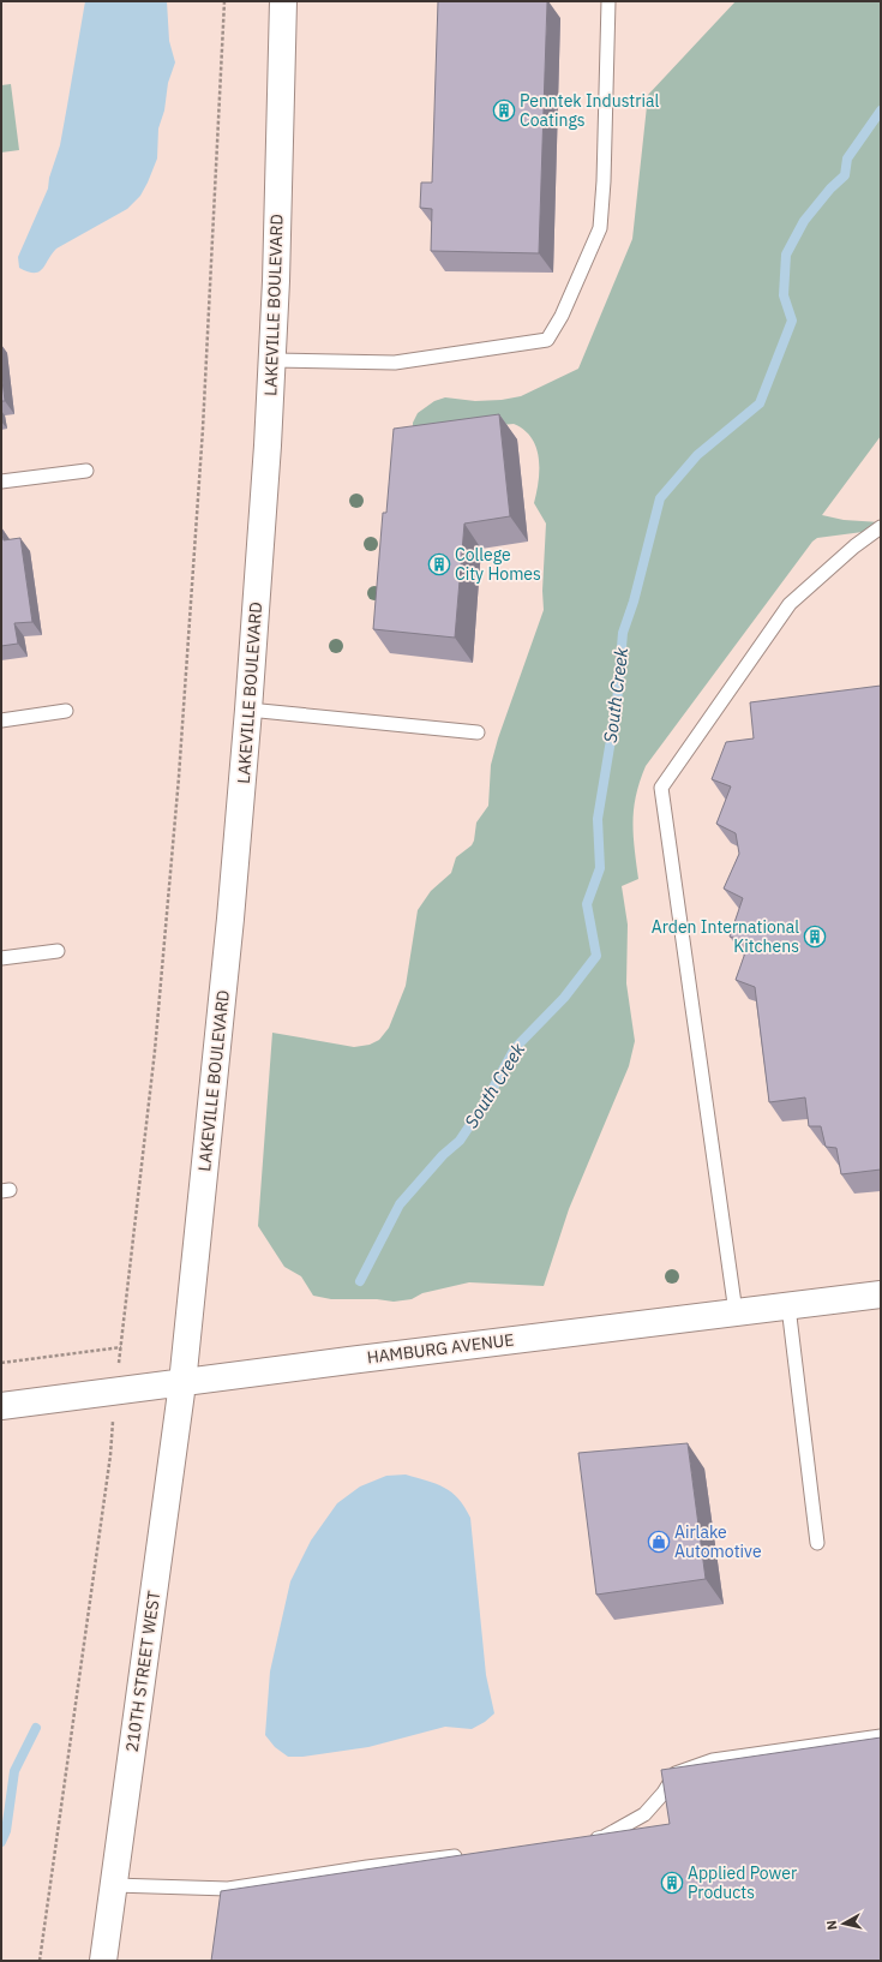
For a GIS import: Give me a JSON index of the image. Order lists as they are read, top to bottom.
{
  "streets": {
    "street": ["LAKEVILLE BOULEVARD", "HAMBURG AVENUE", "210TH STREET WEST"]
  },
  "crossings": [
    ["LAKEVILLE BOULEVARD", "HAMBURG AVENUE"],
    ["LAKEVILLE BOULEVARD", "210TH STREET WEST"],
    ["HAMBURG AVENUE", "210TH STREET WEST"]
  ],
  "water": ["South Creek"],
  "places": {
    "building": [
      "Penntek Industrial Coatings",
      "College City Homes",
      "Arden International Kitchens",
      "Applied Power Products"
    ],
    "shop": ["Airlake Automotive"]
  },
  "north": "left"
}
